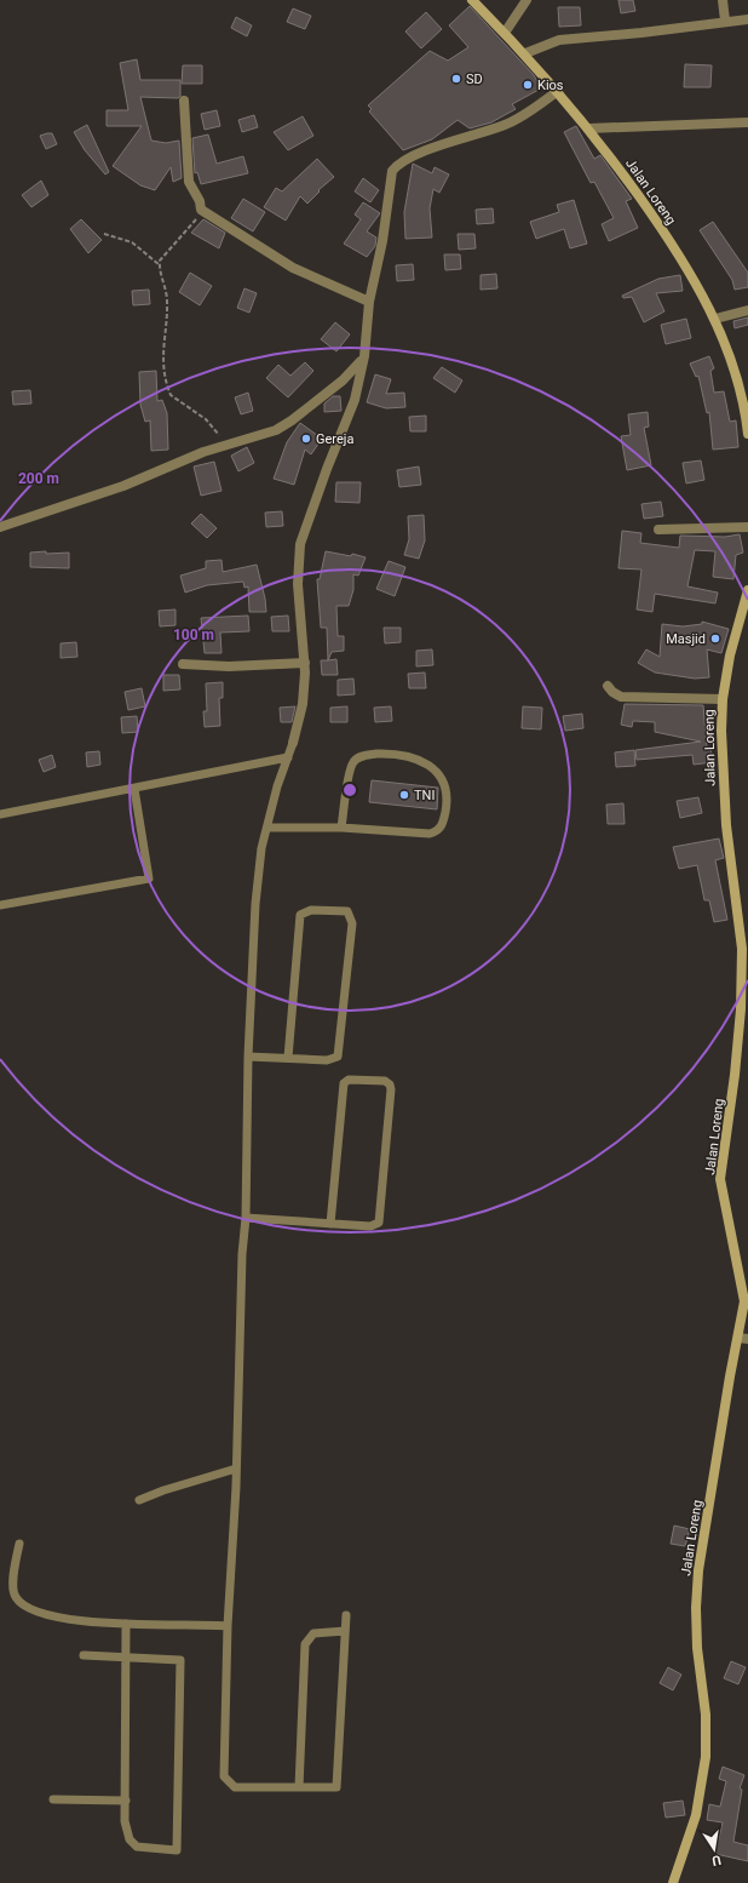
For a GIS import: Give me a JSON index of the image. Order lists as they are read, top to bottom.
{
  "streets": {
    "street": ["Jalan Loreng"]
  },
  "places": [
    "SD",
    "Kios",
    "Gereja",
    "Masjid",
    "TNI"
  ],
  "north": "bottom",
  "rings": ["200 m", "100 m"]
}
